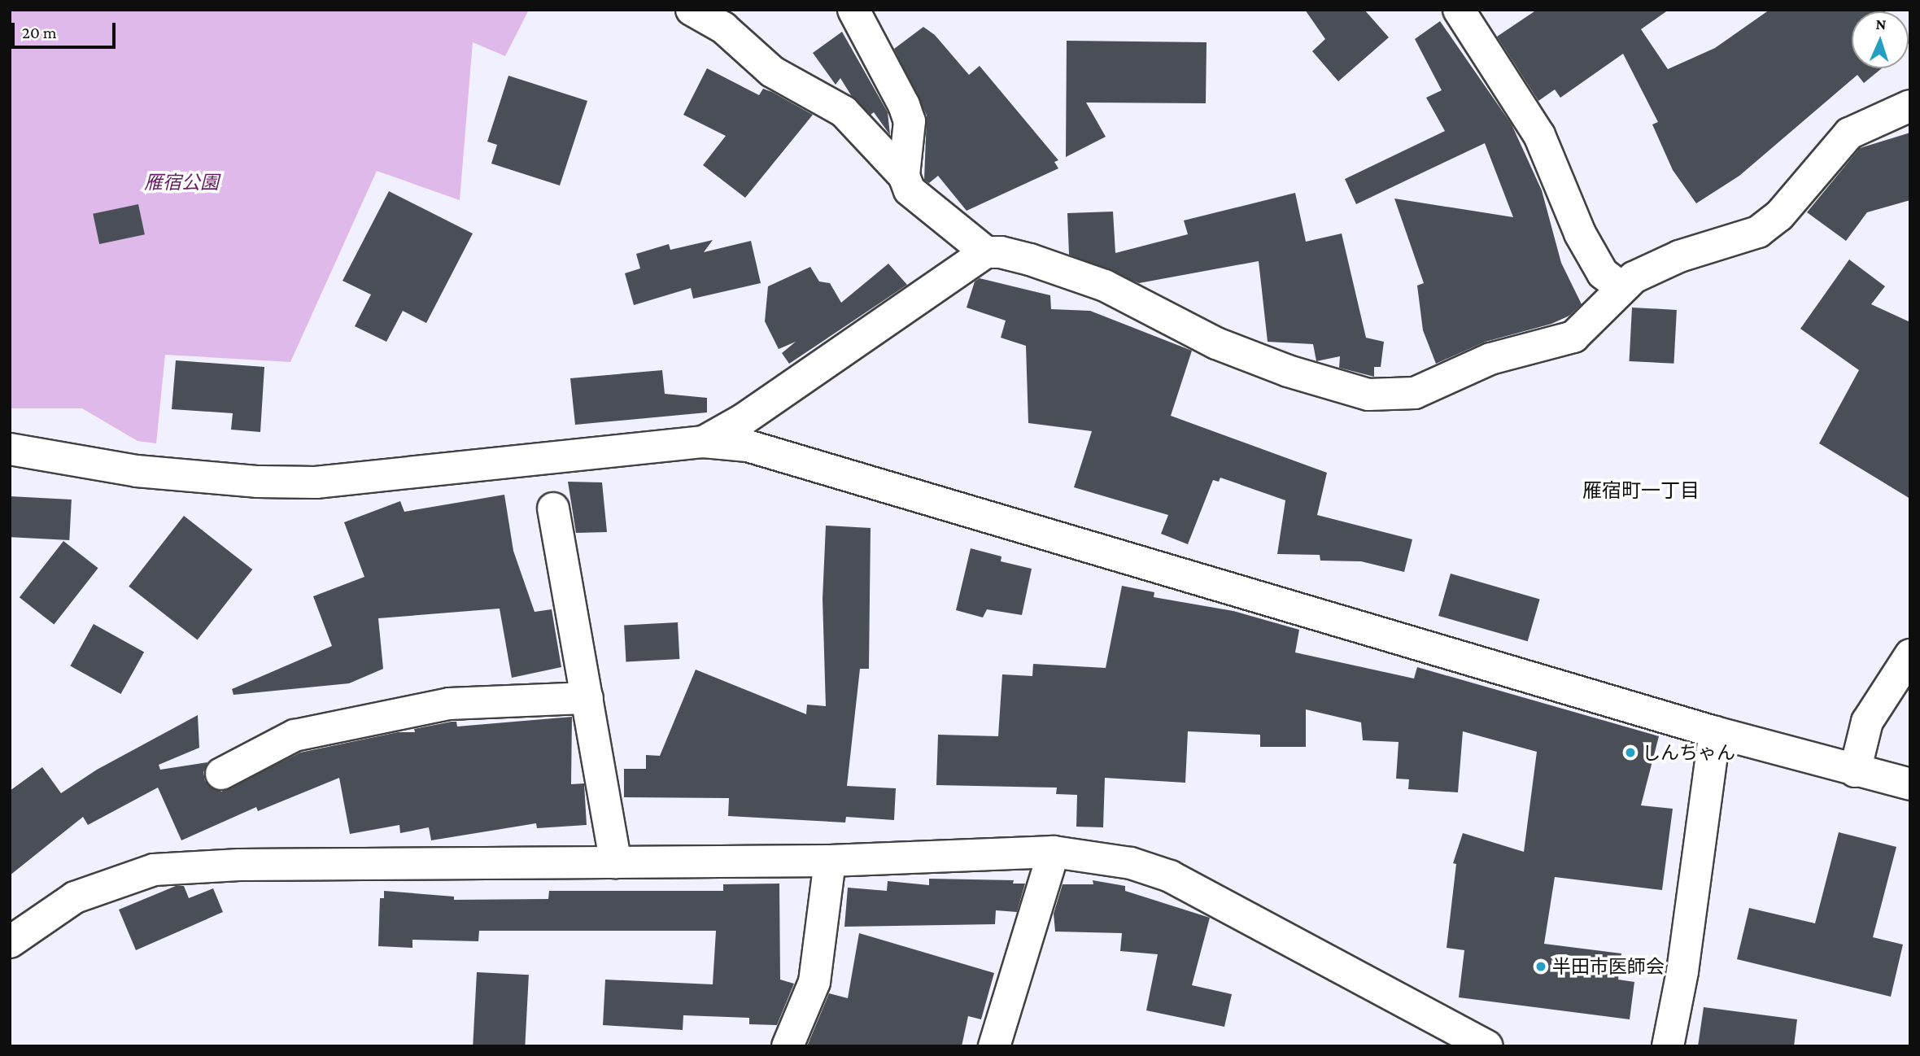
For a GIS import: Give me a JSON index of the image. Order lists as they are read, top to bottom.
{
  "districts": ["雁宿町一丁目"],
  "parks": ["雁宿公園"],
  "places": ["しんちゃん", "半田市医師会"],
  "scale_bar": "20 m",
  "north": "top"
}
